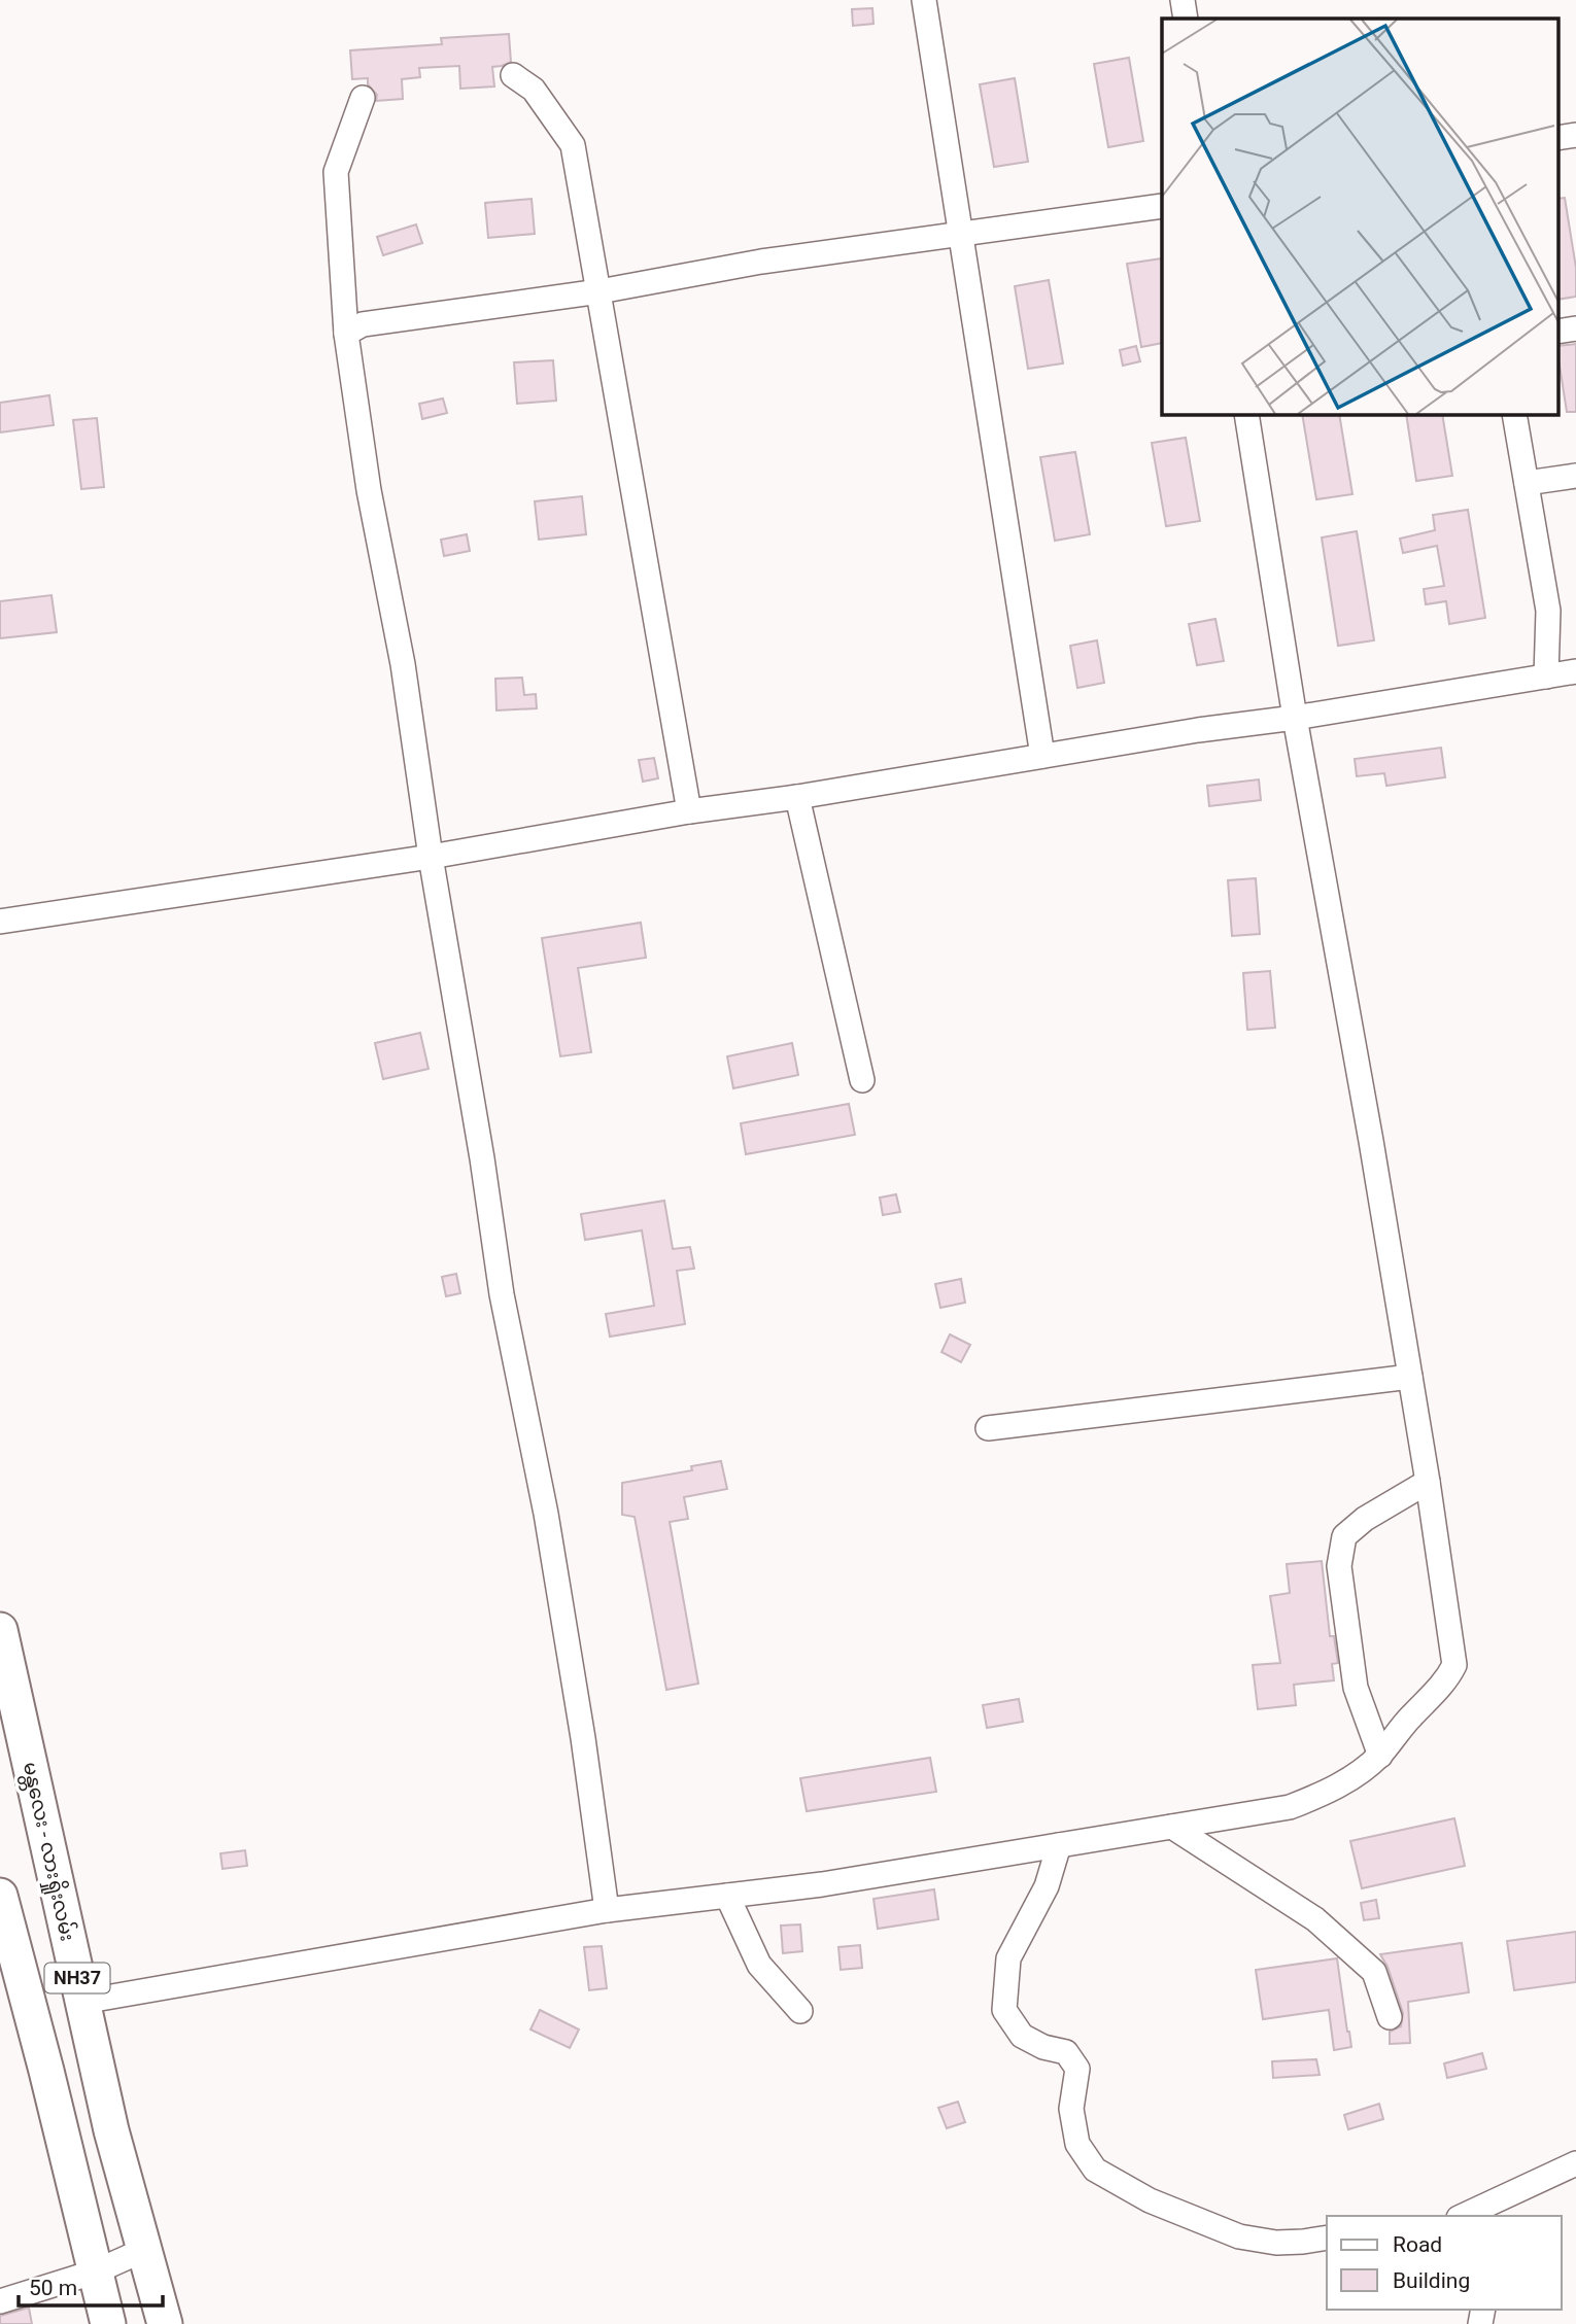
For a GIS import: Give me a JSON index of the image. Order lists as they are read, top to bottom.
{
  "streets": {
    "highway": ["မန္တလေး - လားရှိုးလမ်း", "NH37"]
  },
  "legend": ["Road", "Building"],
  "scale_bar": "50 m"
}
